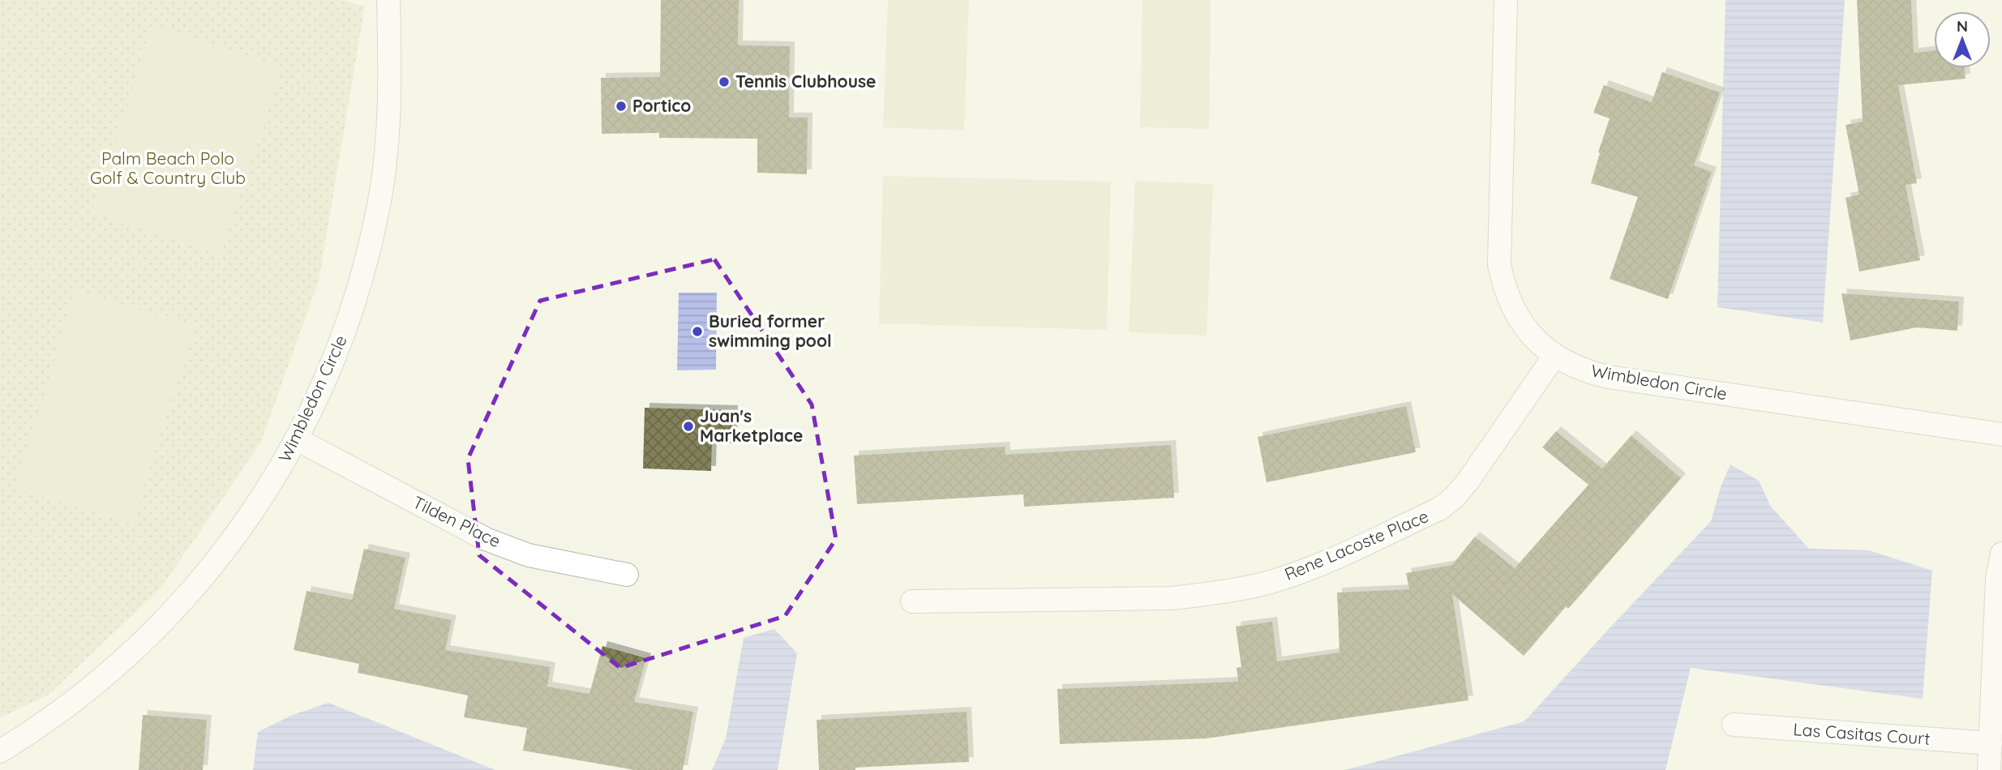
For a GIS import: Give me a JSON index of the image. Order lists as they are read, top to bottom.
{
  "streets": {
    "street": [
      "Wimbledon Circle",
      "Tilden Place",
      "Rene Lacoste Place",
      "Las Casitas Court"
    ]
  },
  "crossings": [
    ["Wimbledon Circle", "Tilden Place"],
    ["Wimbledon Circle", "Rene Lacoste Place"]
  ],
  "parks": ["Palm Beach Polo Golf & Country Club"],
  "places": [
    "Tennis Clubhouse",
    "Portico",
    "Buried former swimming pool",
    "Juan's Marketplace"
  ],
  "north": "top"
}
